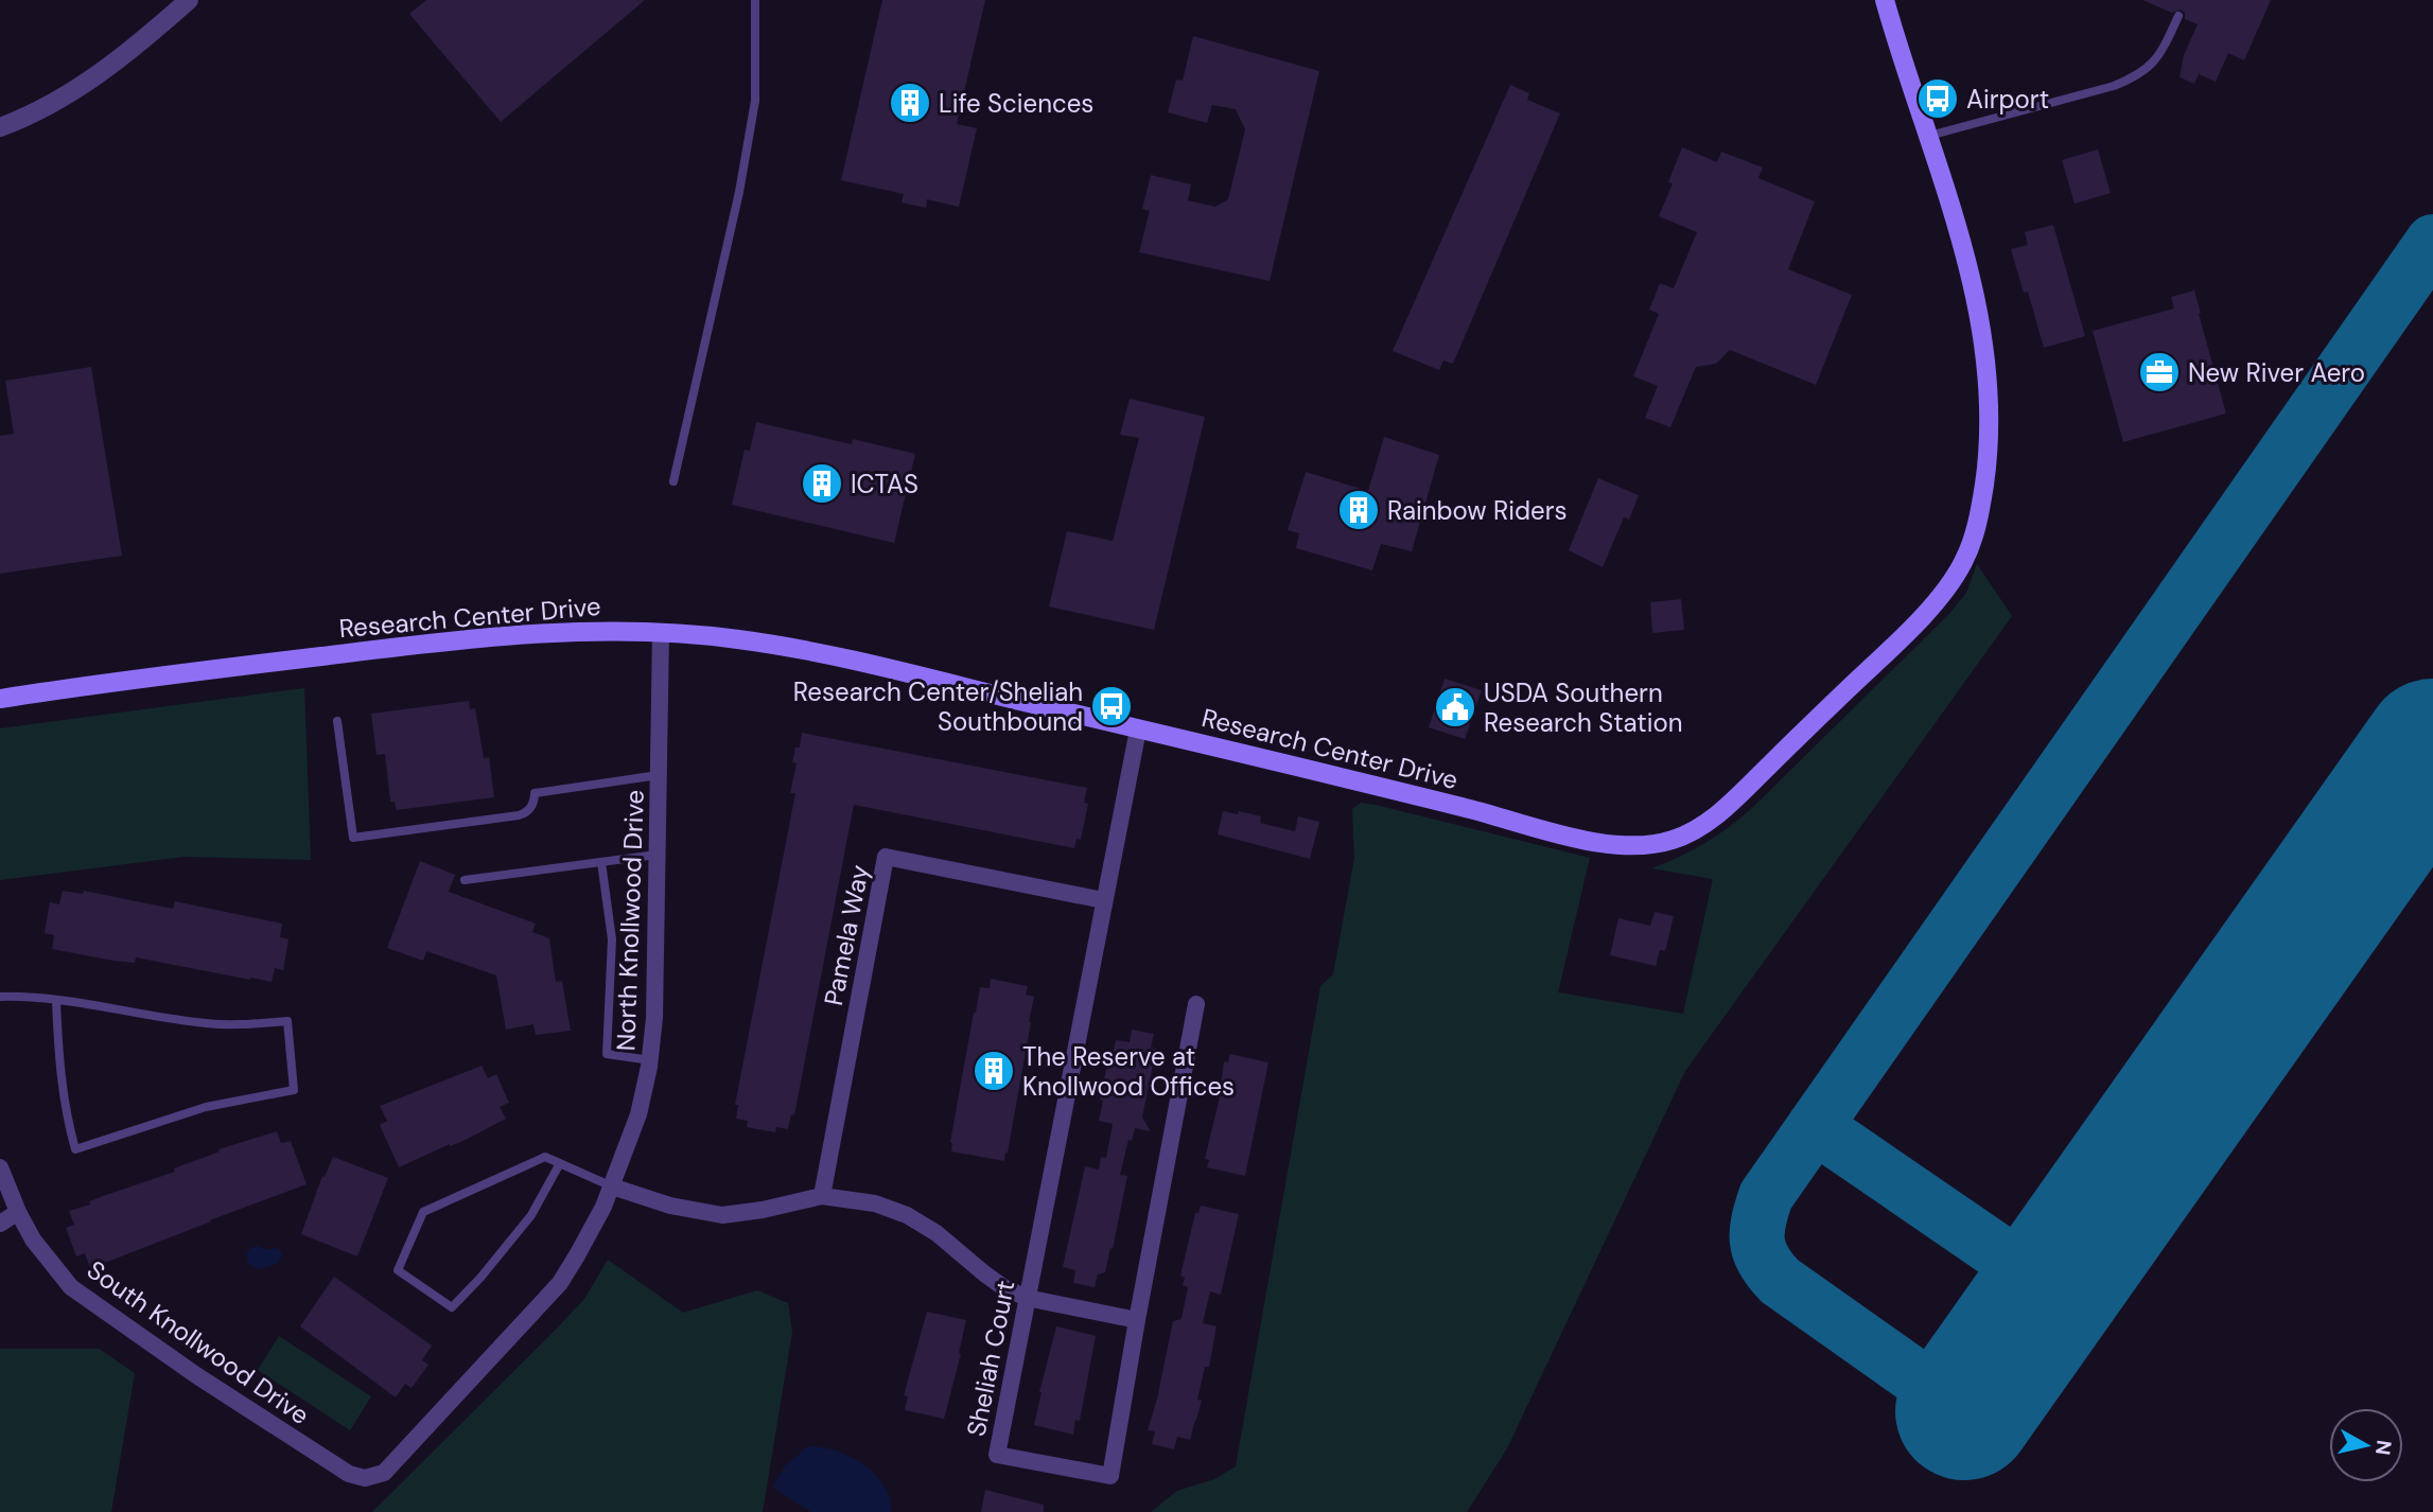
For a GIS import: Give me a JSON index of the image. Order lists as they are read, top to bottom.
{
  "streets": {
    "main road": ["Research Center Drive"],
    "street": [
      "North Knollwood Drive",
      "Pamela Way",
      "South Knollwood Drive",
      "Sheliah Court"
    ]
  },
  "crossings": [
    ["Research Center Drive", "North Knollwood Drive"],
    ["Research Center Drive", "Sheliah Court"],
    ["North Knollwood Drive", "South Knollwood Drive"],
    ["Pamela Way", "Sheliah Court"]
  ],
  "places": {
    "bus stop": ["Airport", "Research Center/Sheliah Southbound"],
    "building": [
      "Life Sciences",
      "ICTAS",
      "Rainbow Riders",
      "The Reserve at Knollwood Offices"
    ],
    "office": ["New River Aero"],
    "public building": ["USDA Southern Research Station"]
  },
  "north": "right"
}
